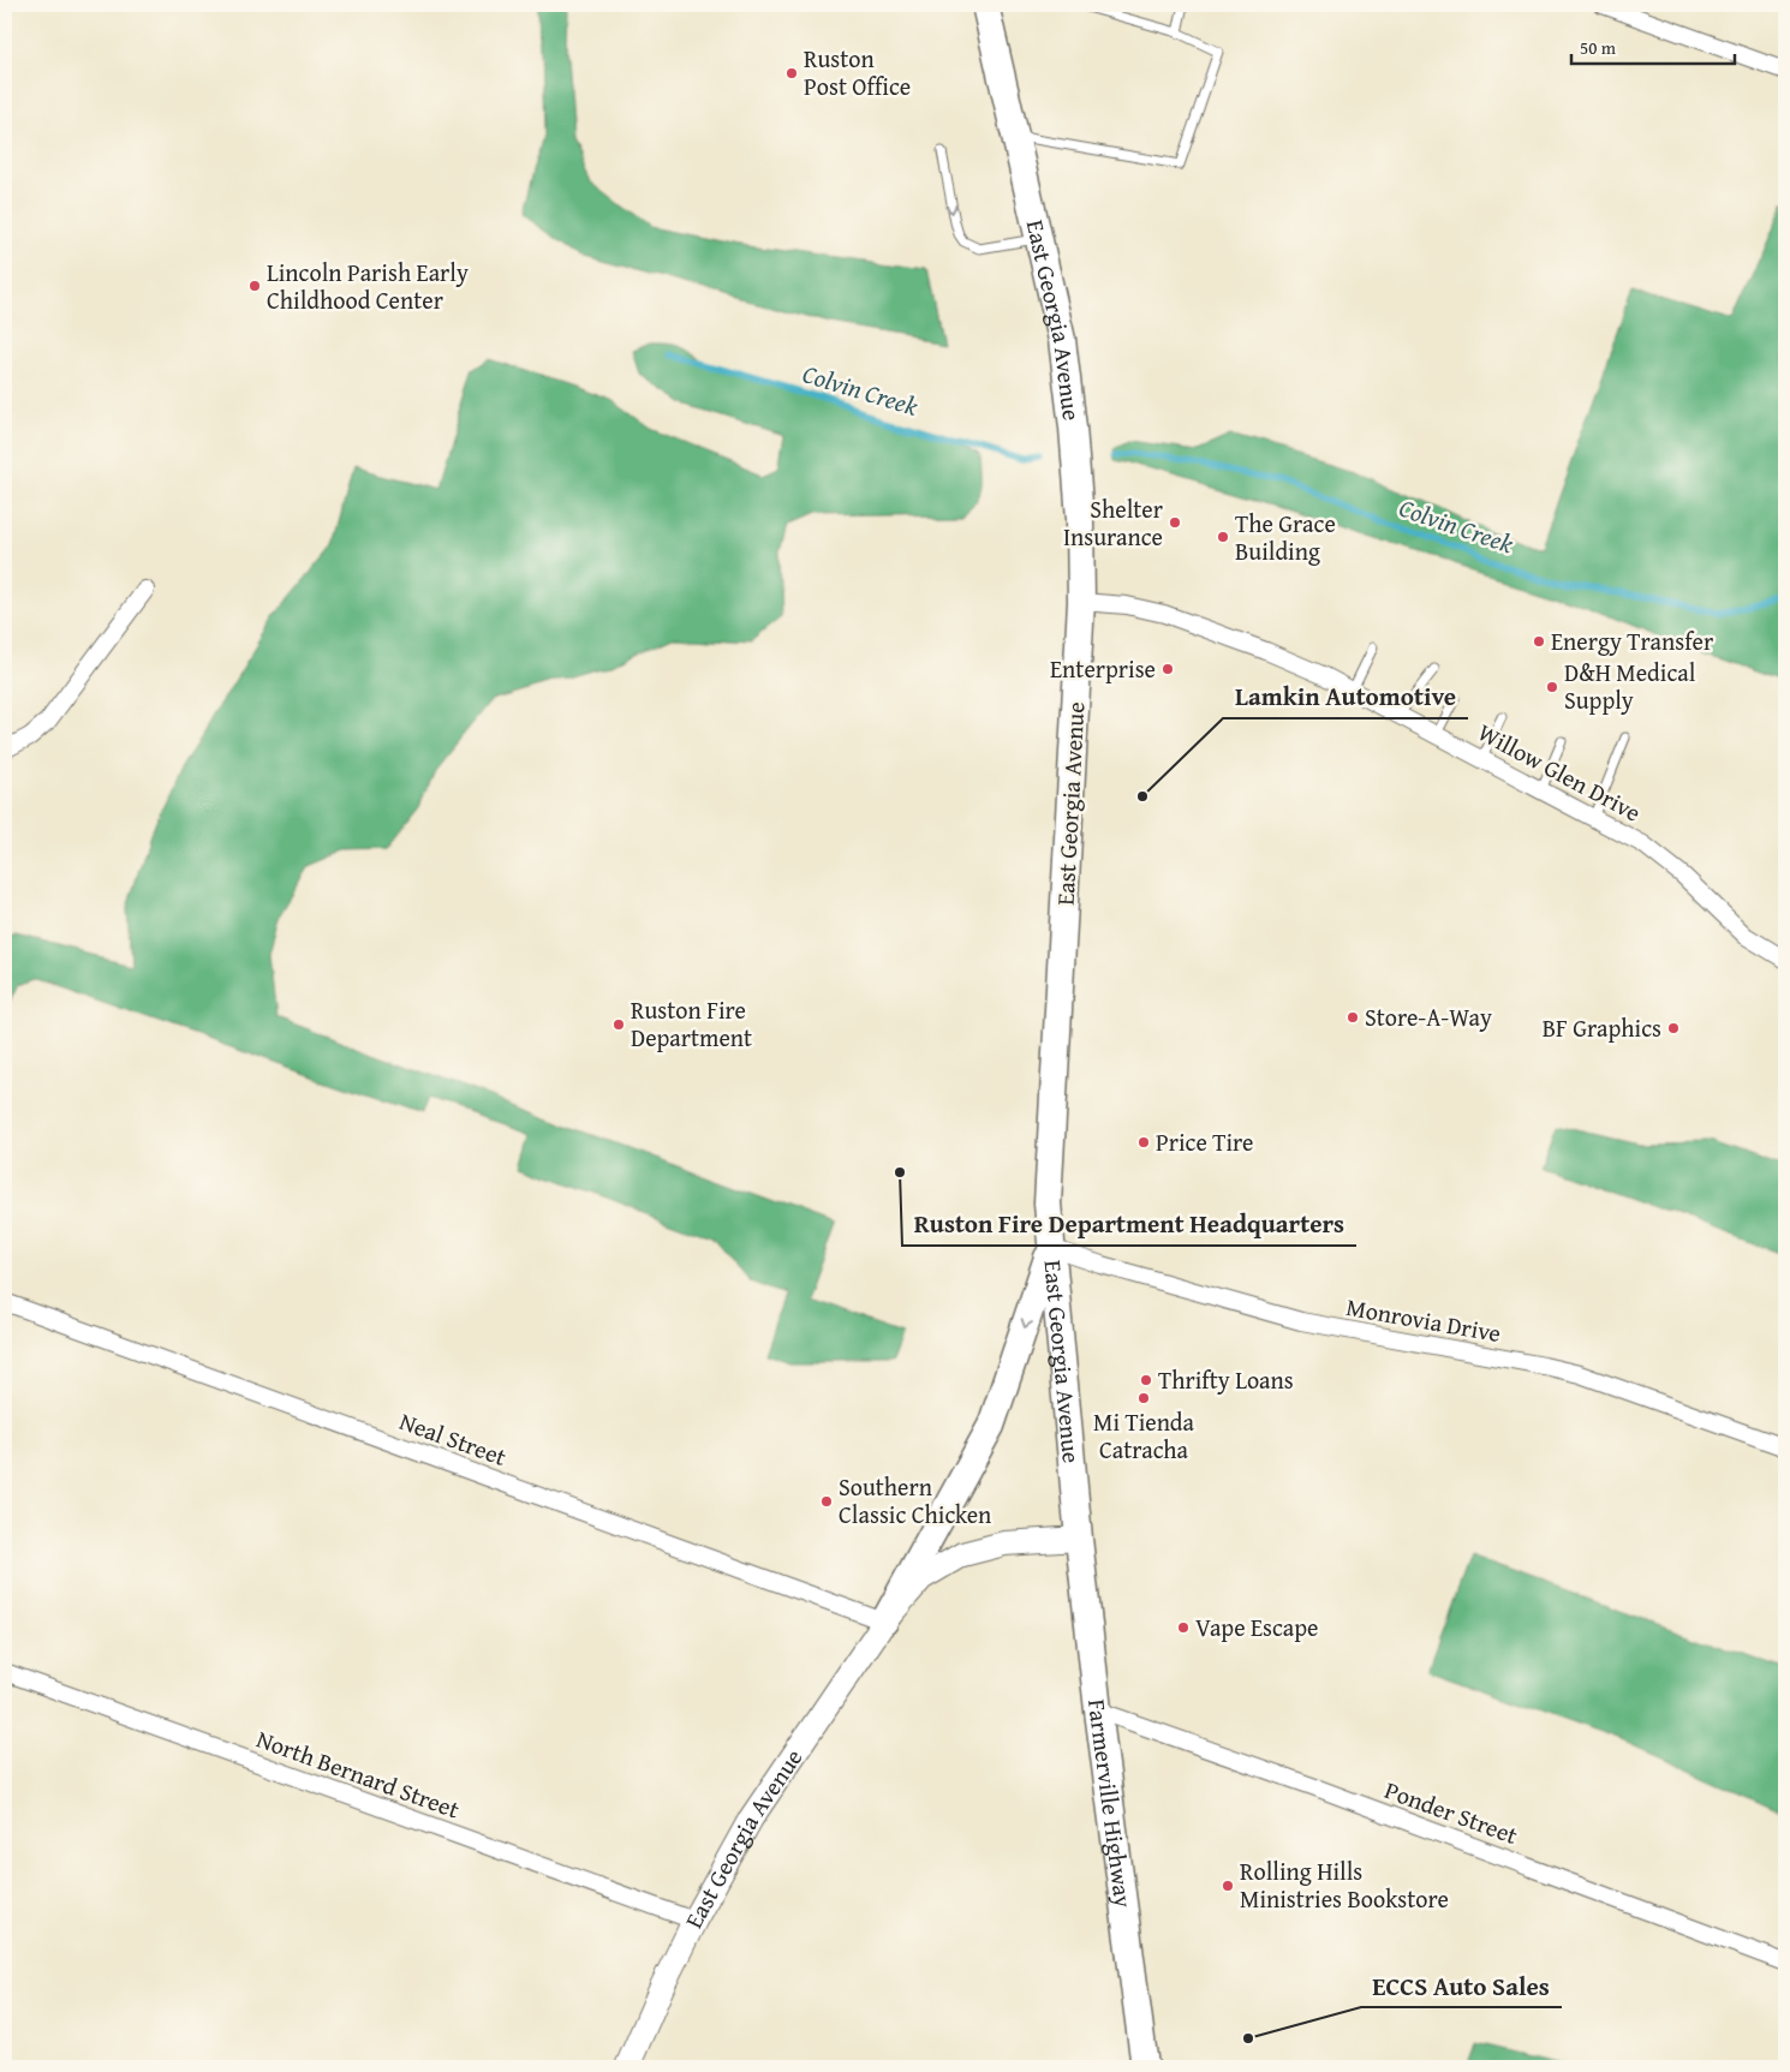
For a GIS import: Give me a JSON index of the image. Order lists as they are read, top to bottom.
{
  "streets": {
    "main road": ["East Georgia Avenue", "Farmerville Highway"],
    "street": [
      "Willow Glen Drive",
      "Monrovia Drive",
      "Neal Street",
      "North Bernard Street",
      "Ponder Street"
    ]
  },
  "crossings": [
    ["East Georgia Avenue", "Willow Glen Drive"],
    ["East Georgia Avenue", "Monrovia Drive"],
    ["East Georgia Avenue", "Neal Street"],
    ["East Georgia Avenue", "North Bernard Street"],
    ["East Georgia Avenue", "Farmerville Highway"],
    ["Farmerville Highway", "Ponder Street"]
  ],
  "water": ["Colvin Creek"],
  "places": [
    "Ruston Post Office",
    "Lincoln Parish Early Childhood Center",
    "Shelter Insurance",
    "The Grace Building",
    "Energy Transfer",
    "Enterprise",
    "D&H Medical Supply",
    "Lamkin Automotive",
    "Store-A-Way",
    "Ruston Fire Department",
    "BF Graphics",
    "Price Tire",
    "Ruston Fire Department Headquarters",
    "Thrifty Loans",
    "Mi Tienda Catracha",
    "Southern Classic Chicken",
    "Vape Escape",
    "Rolling Hills Ministries Bookstore",
    "ECCS Auto Sales"
  ],
  "scale_bar": "50 m"
}
